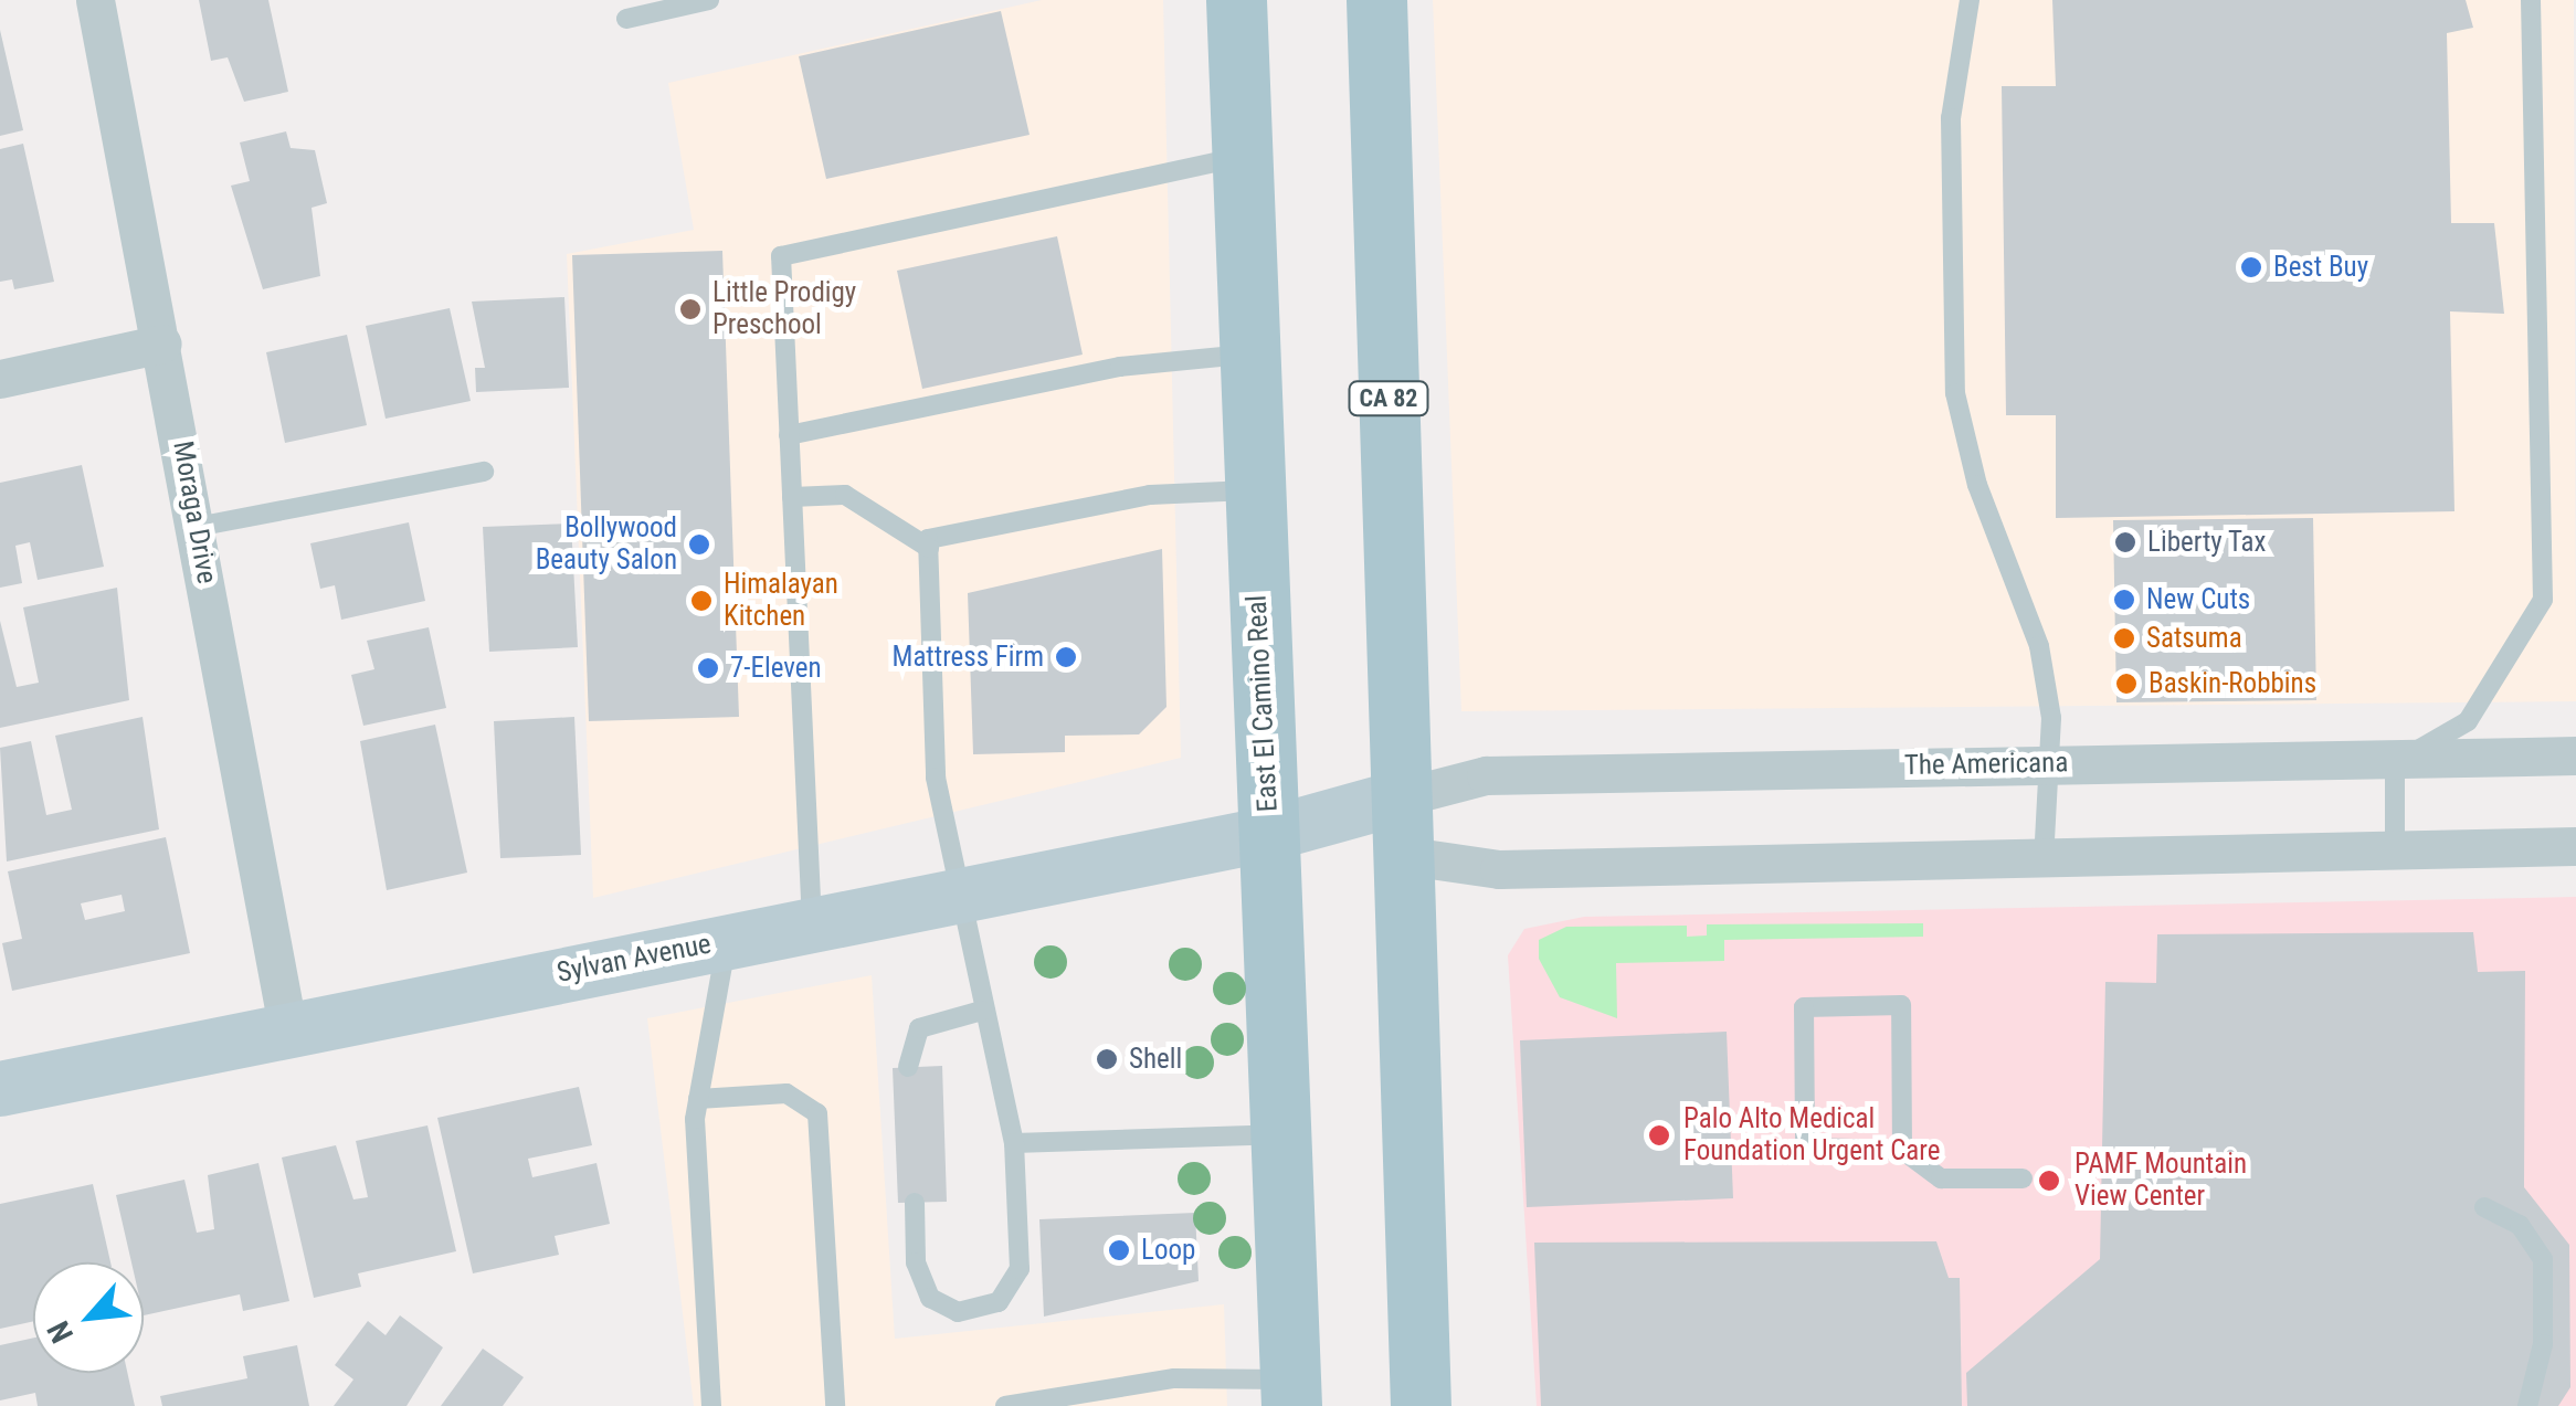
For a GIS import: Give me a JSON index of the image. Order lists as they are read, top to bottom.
{
  "streets": {
    "main road": ["CA 82", "East El Camino Real"],
    "street": ["Moraga Drive", "The Americana", "Sylvan Avenue"]
  },
  "crossings": [
    ["CA 82", "The Americana"],
    ["CA 82", "Sylvan Avenue"],
    ["Moraga Drive", "Sylvan Avenue"],
    ["East El Camino Real", "Sylvan Avenue"],
    ["The Americana", "Sylvan Avenue"]
  ],
  "places": [
    "Best Buy",
    "Little Prodigy Preschool",
    "Liberty Tax",
    "Bollywood Beauty Salon",
    "New Cuts",
    "Himalayan Kitchen",
    "Satsuma",
    "Mattress Firm",
    "7-Eleven",
    "Baskin-Robbins",
    "Shell",
    "Palo Alto Medical Foundation Urgent Care",
    "PAMF Mountain View Center",
    "Loop"
  ],
  "north": "bottom left"
}
